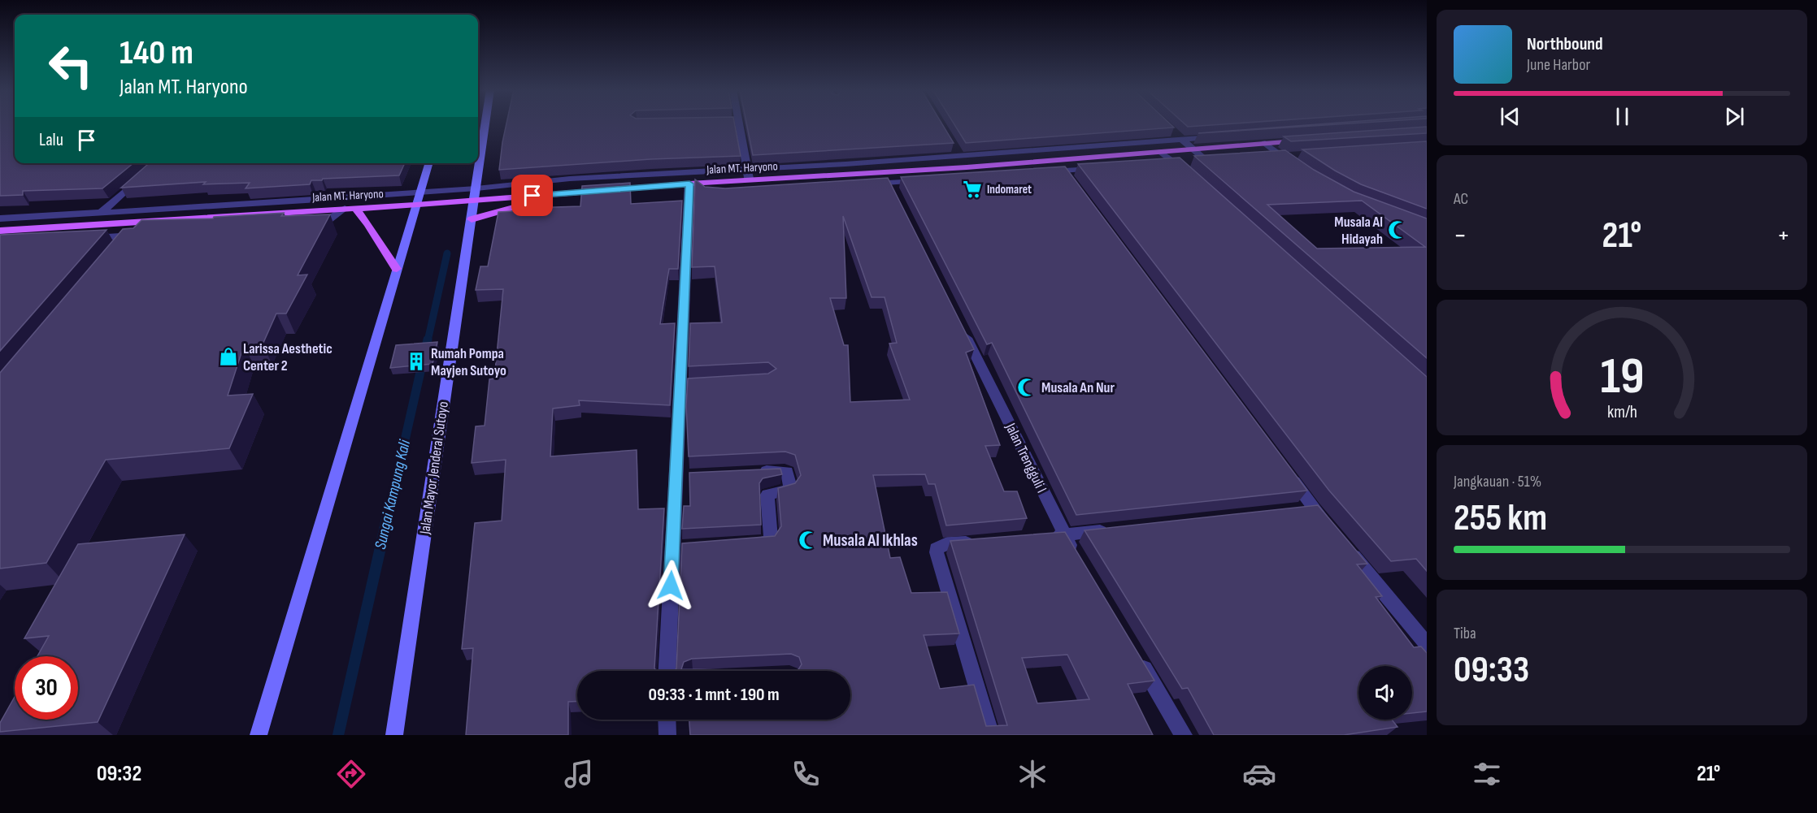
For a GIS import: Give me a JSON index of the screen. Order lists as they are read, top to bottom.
{
  "streets": {
    "main road": ["Jalan MT. Haryono", "Jalan Mayor Jenderal Sutoyo"],
    "street": ["Jalan Trengguli I"]
  },
  "crossings": [
    ["Jalan MT. Haryono", "Jalan Mayor Jenderal Sutoyo"]
  ],
  "water": ["Sungai Kampung Kali"],
  "places": {
    "supermarket": ["Indomaret"],
    "mosque": ["Musala Al Hidayah", "Musala An Nur", "Musala Al Ikhlas"],
    "shop": ["Larissa Aesthetic Center 2"],
    "building": ["Rumah Pompa Mayjen Sutoyo"]
  },
  "page": {
    "turn": ["140 m", "Jalan MT. Haryono"],
    "song": ["Northbound", "June Harbor"],
    "then": "Lalu",
    "tile": [
      "AC",
      ["Jangkauan · 51%", "255 km"],
      ["Tiba", "09:33"]
    ],
    "heat": ["−", "21°", "+"],
    "limit": "30",
    "trip": "09:33 · 1 mnt · 190 m",
    "tabs": ["09:32", "21°"],
    "gauge": ["19", "km/h"]
  }
}
